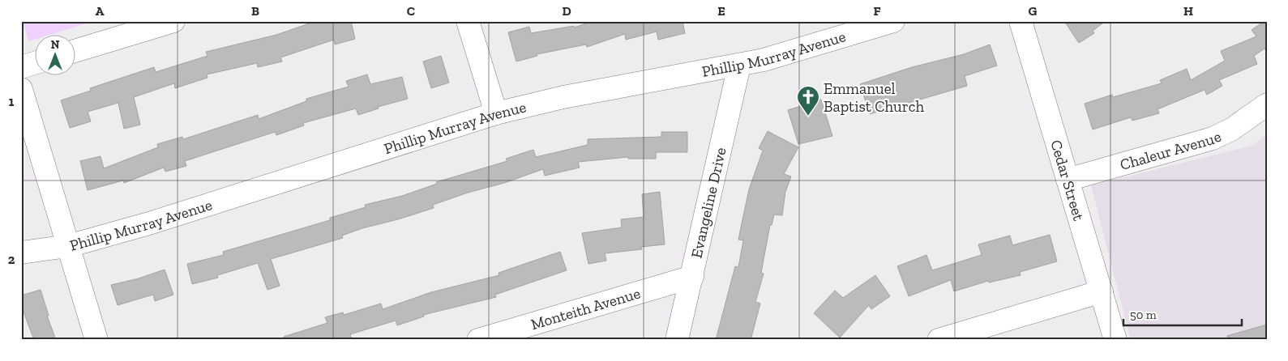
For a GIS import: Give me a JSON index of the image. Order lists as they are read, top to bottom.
{
  "streets": {
    "street": [
      "Phillip Murray Avenue",
      "Chaleur Avenue",
      "Cedar Street",
      "Evangeline Drive",
      "Monteith Avenue"
    ]
  },
  "crossings": [
    ["Phillip Murray Avenue", "Evangeline Drive"],
    ["Chaleur Avenue", "Cedar Street"],
    ["Evangeline Drive", "Monteith Avenue"]
  ],
  "places": {
    "church": ["Emmanuel Baptist Church"]
  },
  "scale_bar": "50 m",
  "north": "top",
  "grid": {
    "columns": [
      "A",
      "B",
      "C",
      "D",
      "E",
      "F",
      "G",
      "H"
    ],
    "rows": ["1", "2"]
  }
}
